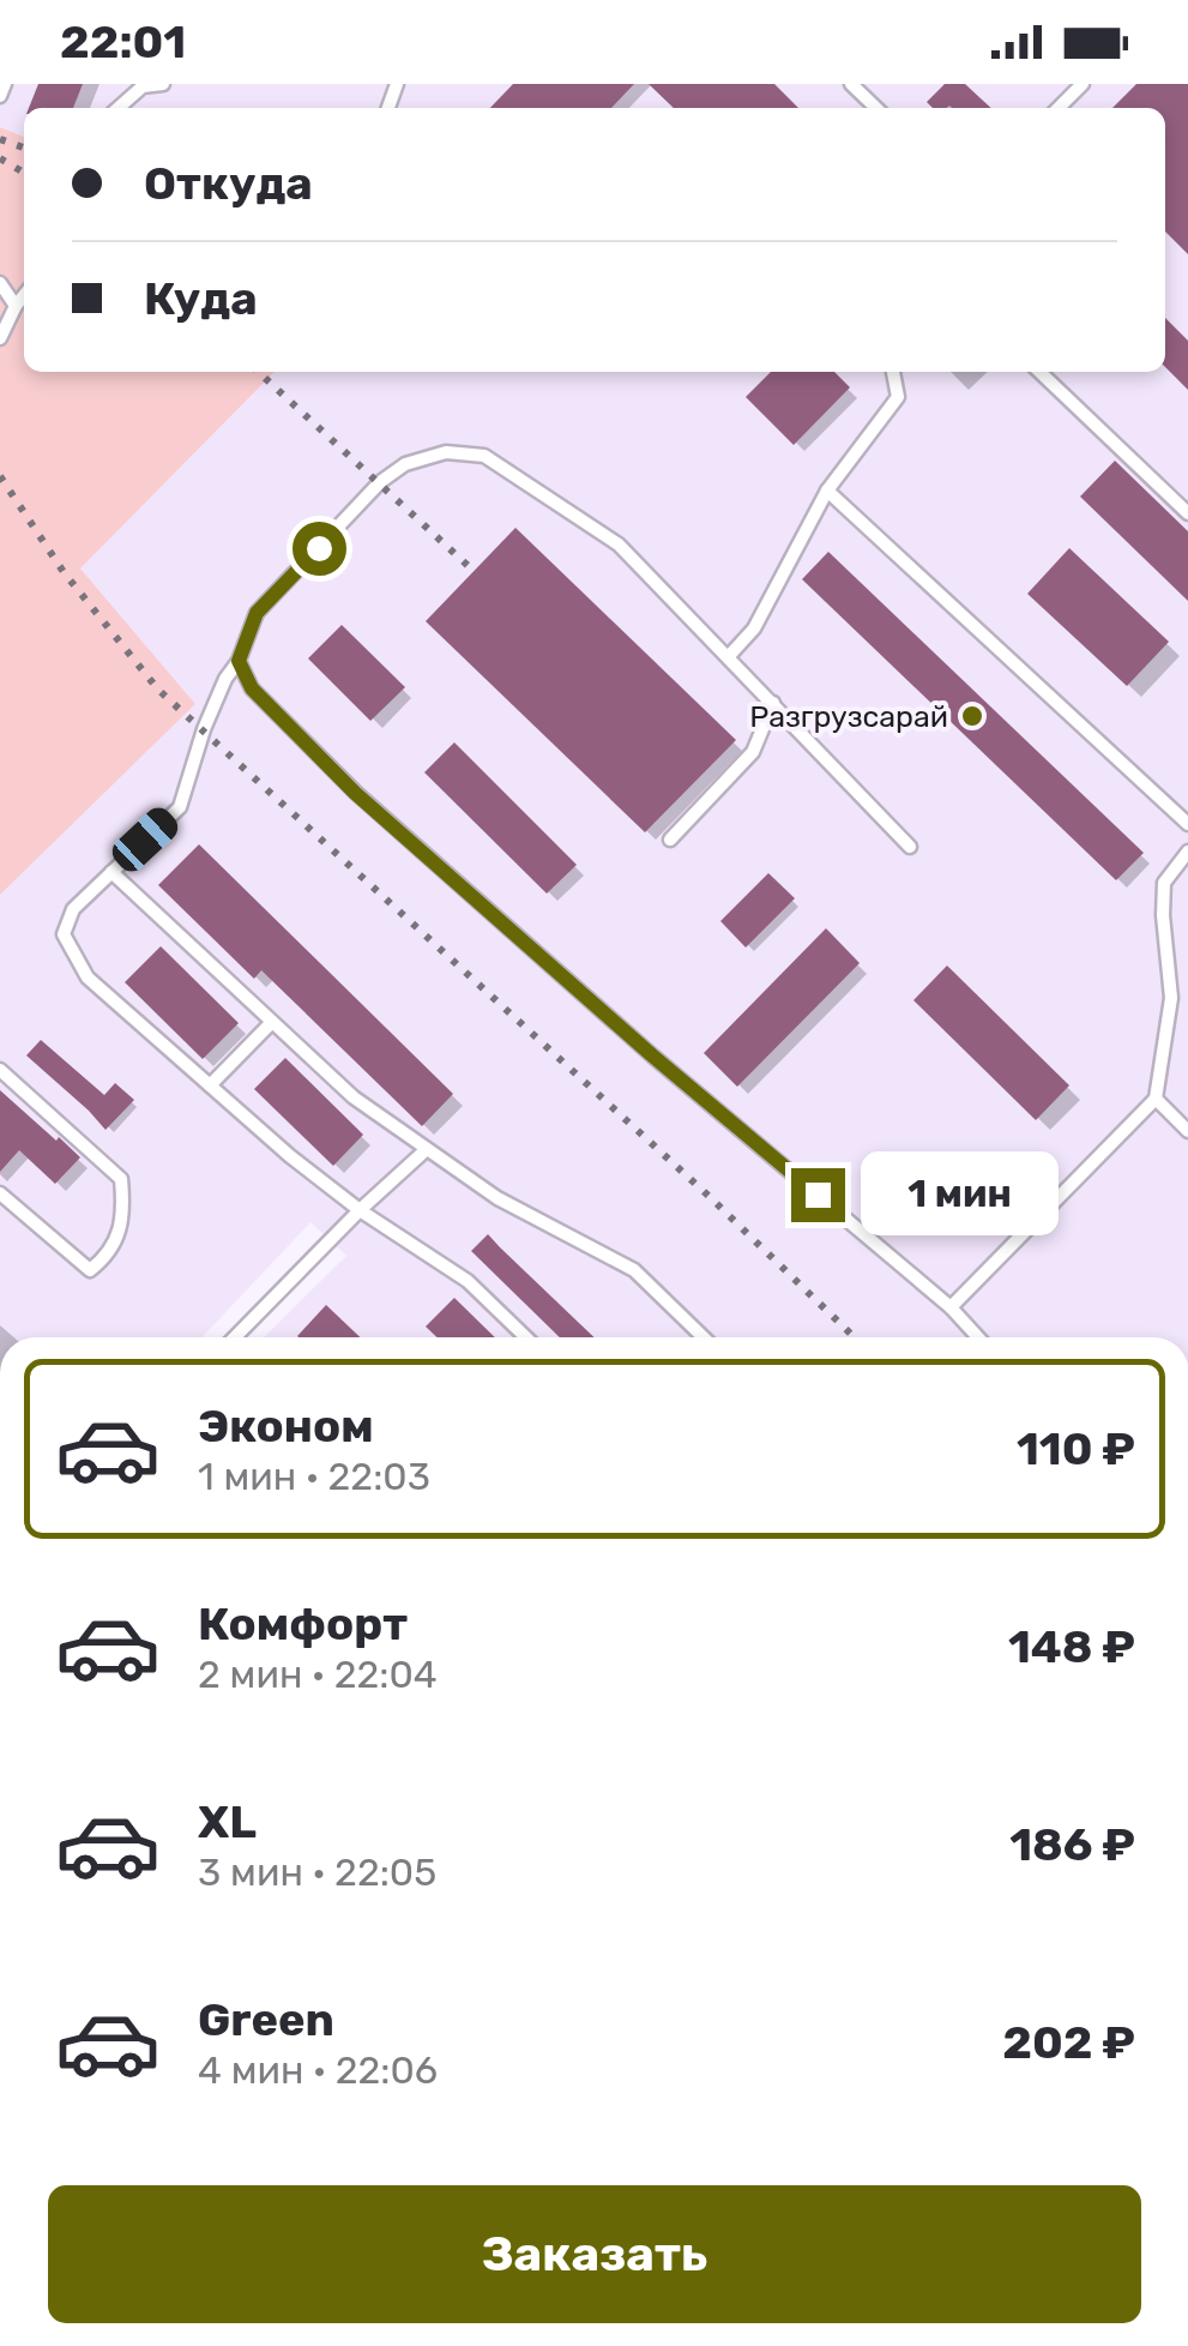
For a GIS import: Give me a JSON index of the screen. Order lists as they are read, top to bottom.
{
  "places": ["Разгрузсарай"],
  "page": {
    "status": "22:01",
    "banner": ["Откуда", "Куда"],
    "bubble": "1 мин",
    "list": [
      {
        "name": "Эконом",
        "note": "1 мин · 22:03",
        "value": "110 ₽"
      },
      {
        "name": "Комфорт",
        "note": "2 мин · 22:04",
        "value": "148 ₽"
      },
      {
        "name": "XL",
        "note": "3 мин · 22:05",
        "value": "186 ₽"
      },
      {
        "name": "Green",
        "note": "4 мин · 22:06",
        "value": "202 ₽"
      }
    ],
    "buttons": "Заказать"
  }
}
